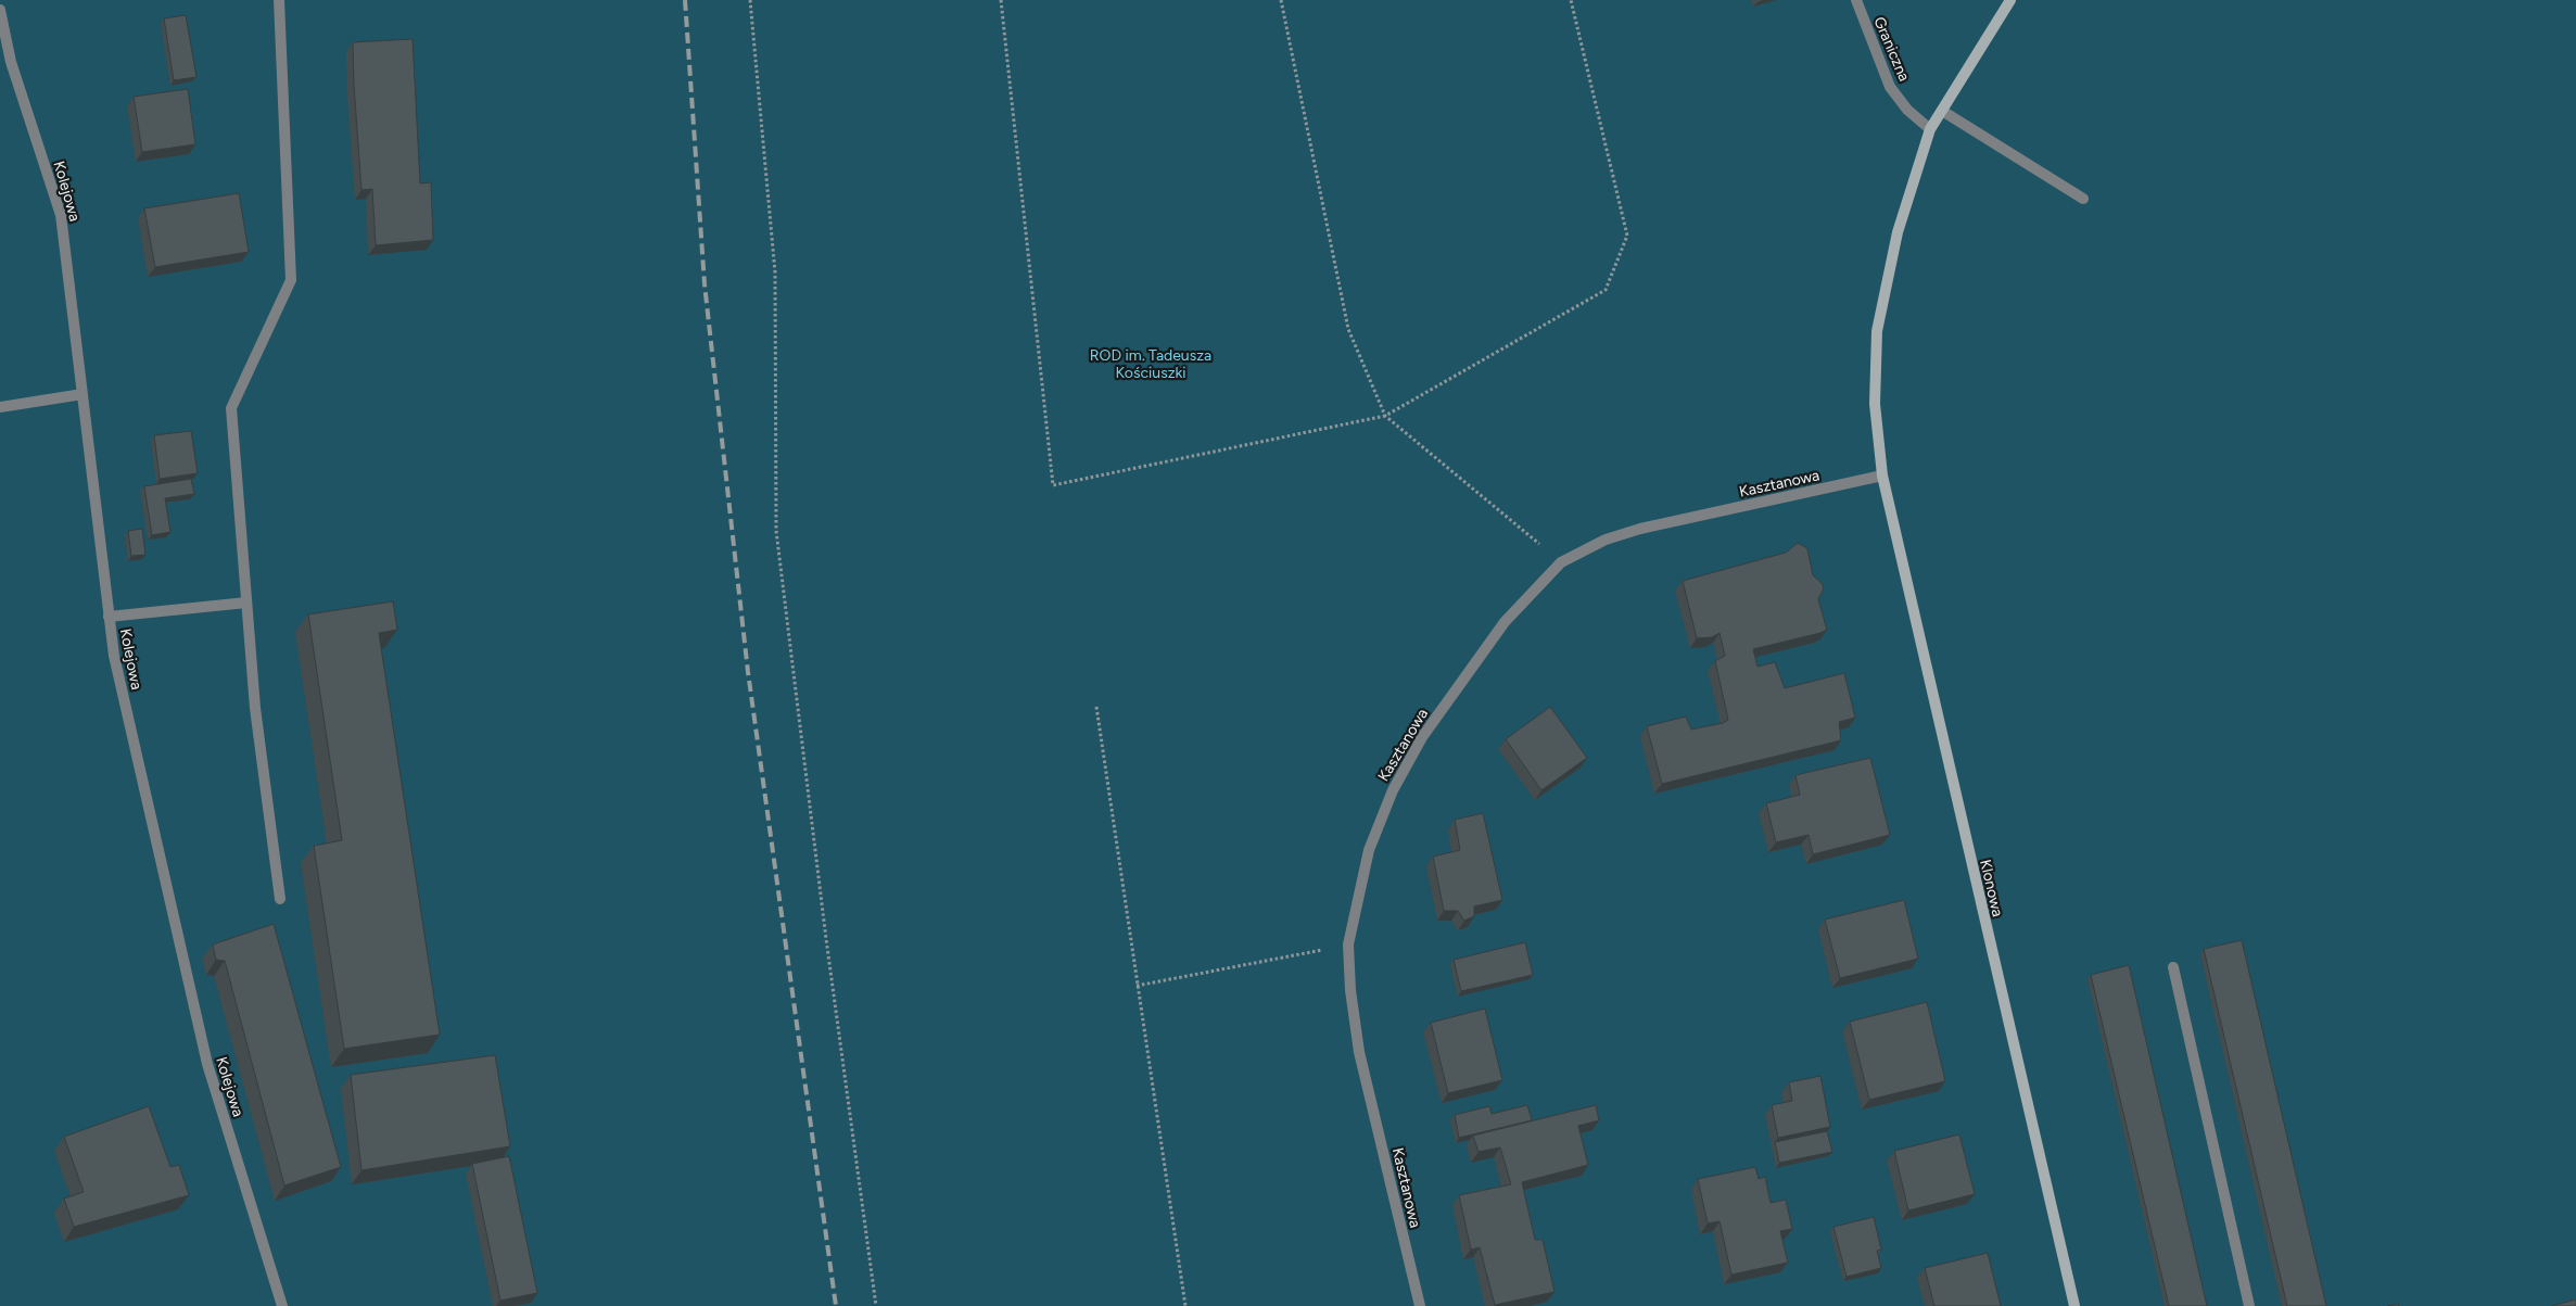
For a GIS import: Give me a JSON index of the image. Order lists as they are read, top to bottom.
{
  "streets": {
    "street": [
      "Graniczna",
      "Kolejowa",
      "Kasztanowa",
      "Klonowa"
    ]
  },
  "crossings": [
    ["Graniczna", "Klonowa"],
    ["Kasztanowa", "Klonowa"]
  ],
  "parks": ["ROD im. Tadeusza Kościuszki"]
}
